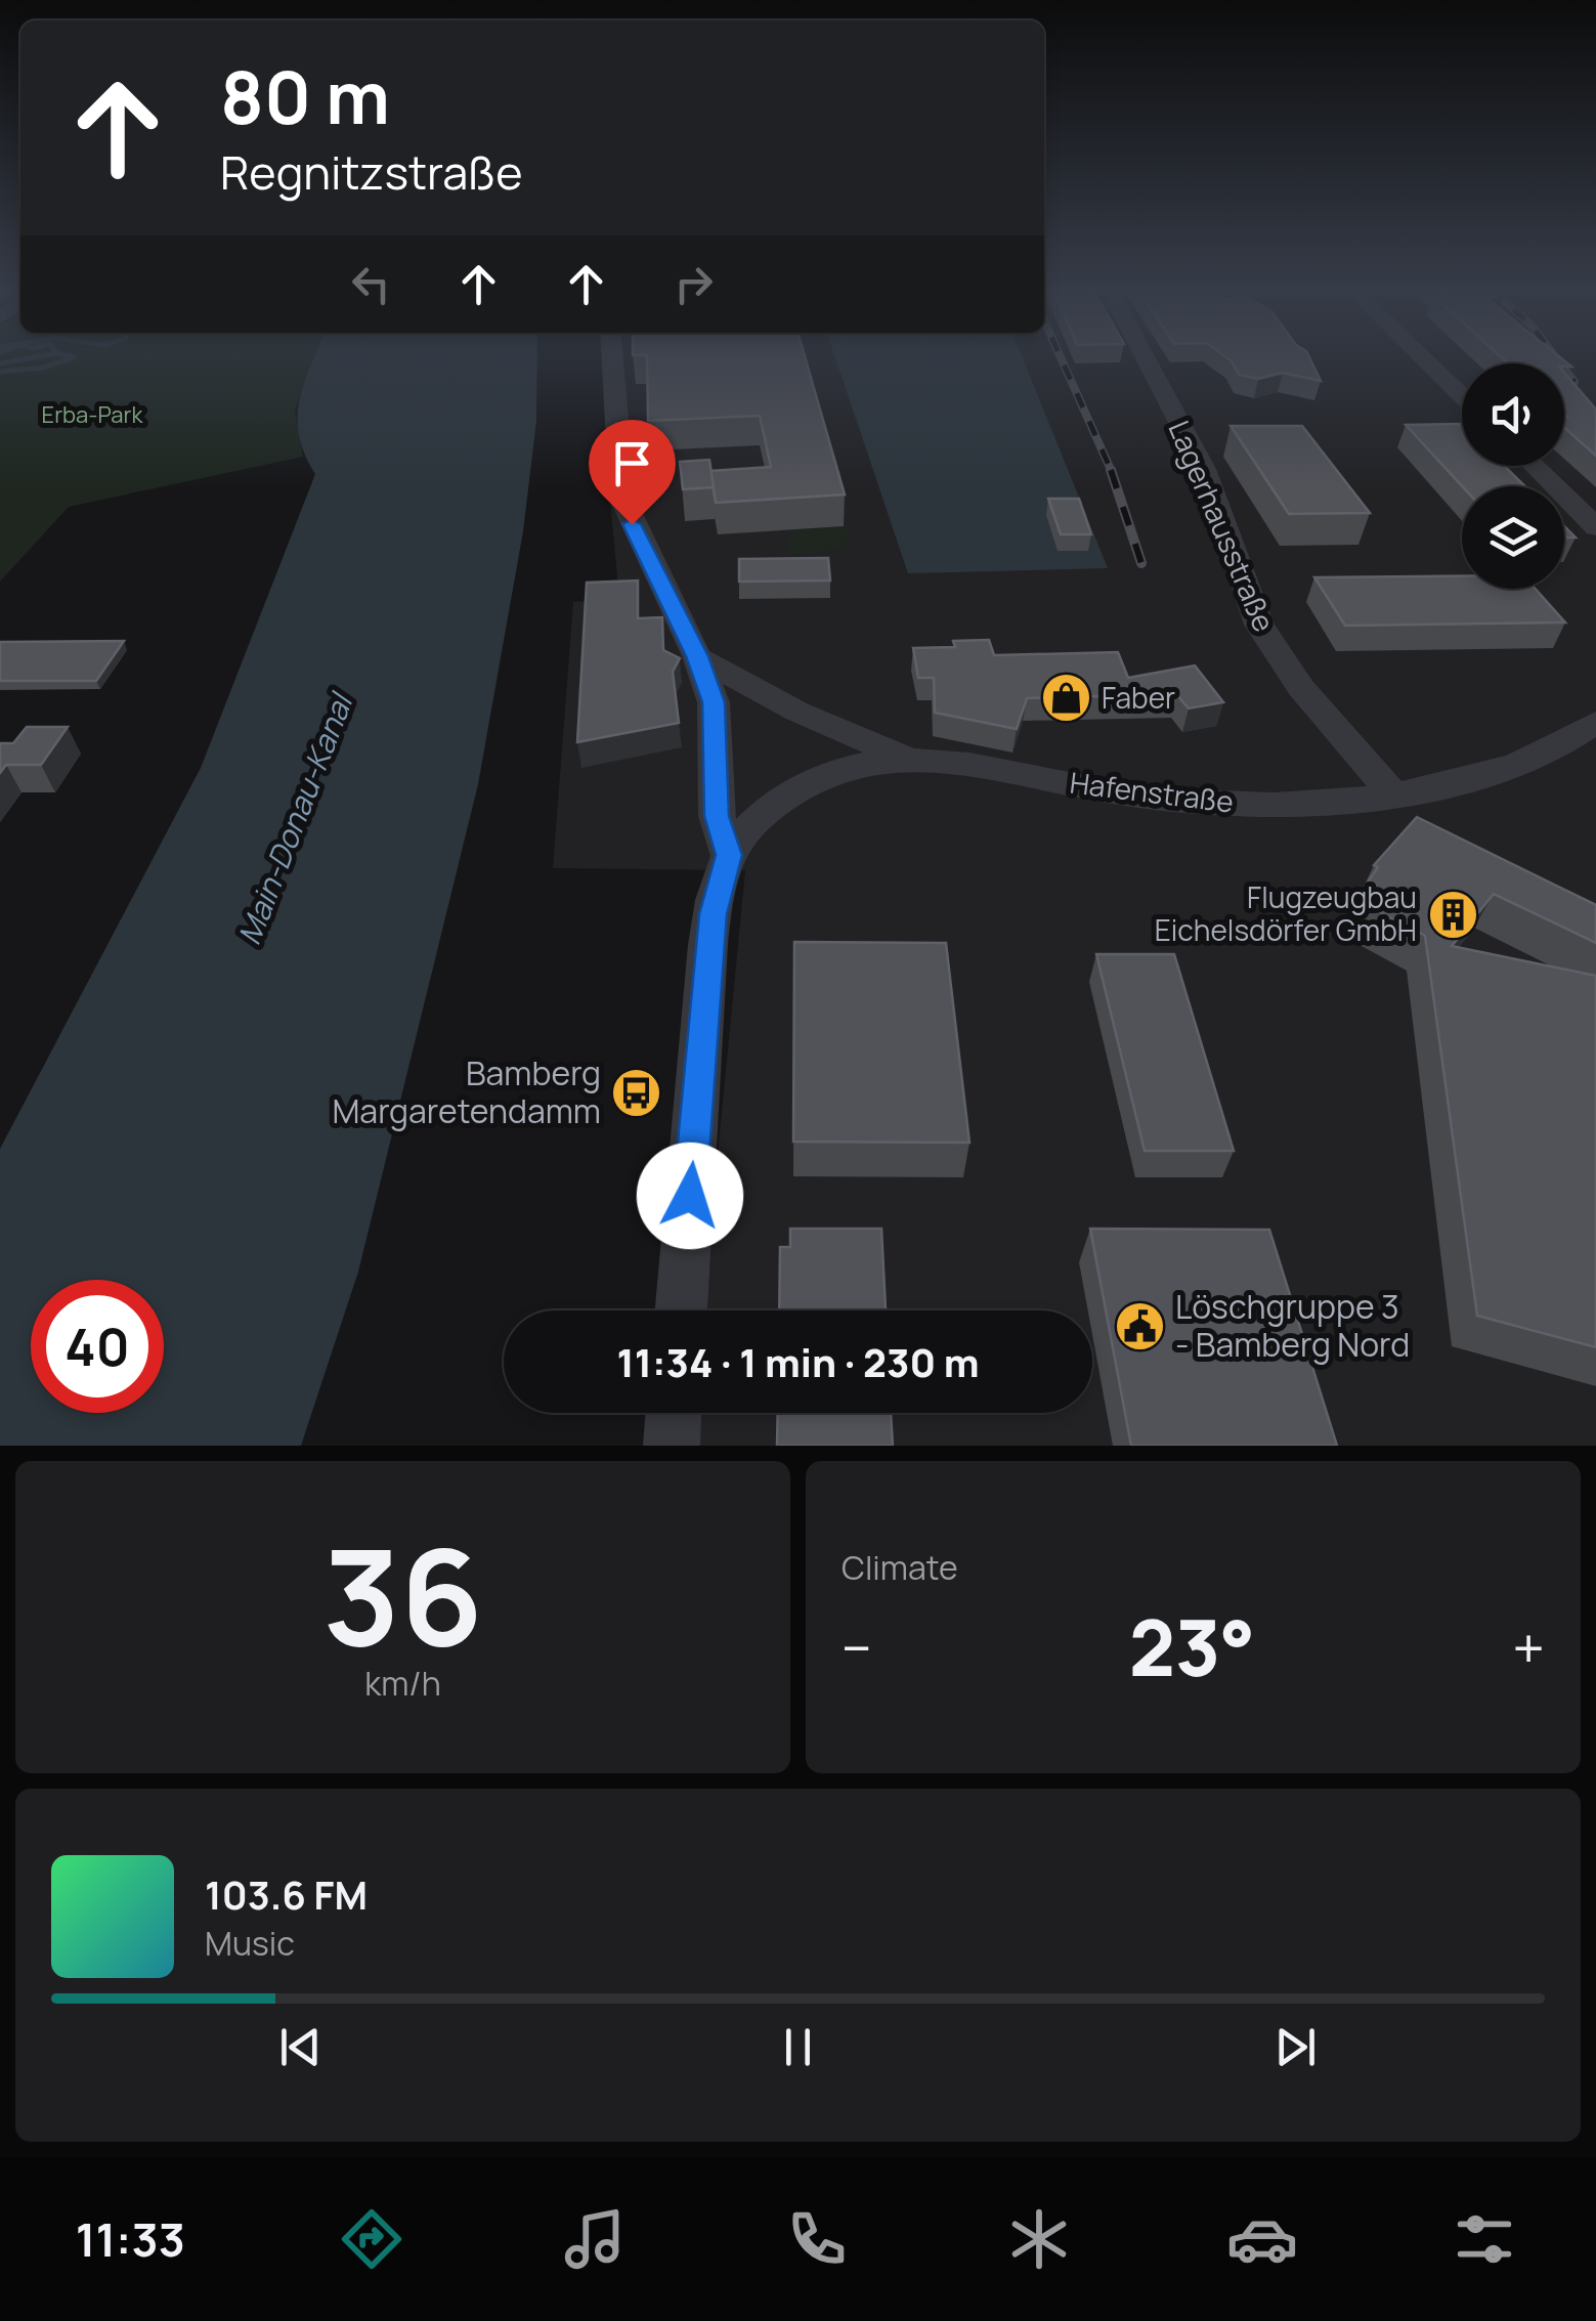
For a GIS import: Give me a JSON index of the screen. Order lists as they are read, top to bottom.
{
  "streets": {
    "street": ["Lagerhausstraße", "Hafenstraße"]
  },
  "crossings": [
    ["Lagerhausstraße", "Hafenstraße"]
  ],
  "water": ["Main-Donau-Kanal"],
  "parks": ["Erba-Park"],
  "places": {
    "shop": ["Faber"],
    "building": ["Flugzeugbau Eichelsdörfer GmbH"],
    "bus stop": ["Bamberg Margaretendamm"],
    "public building": ["Löschgruppe 3 - Bamberg Nord"]
  },
  "page": {
    "turn": ["80 m", "Regnitzstraße"],
    "limit": "40",
    "trip": "11:34 · 1 min · 230 m",
    "tile": [
      ["36", "km/h"],
      "Climate"
    ],
    "heat": ["−", "23°", "+"],
    "song": ["103.6 FM", "Music"],
    "tabs": "11:33"
  }
}
